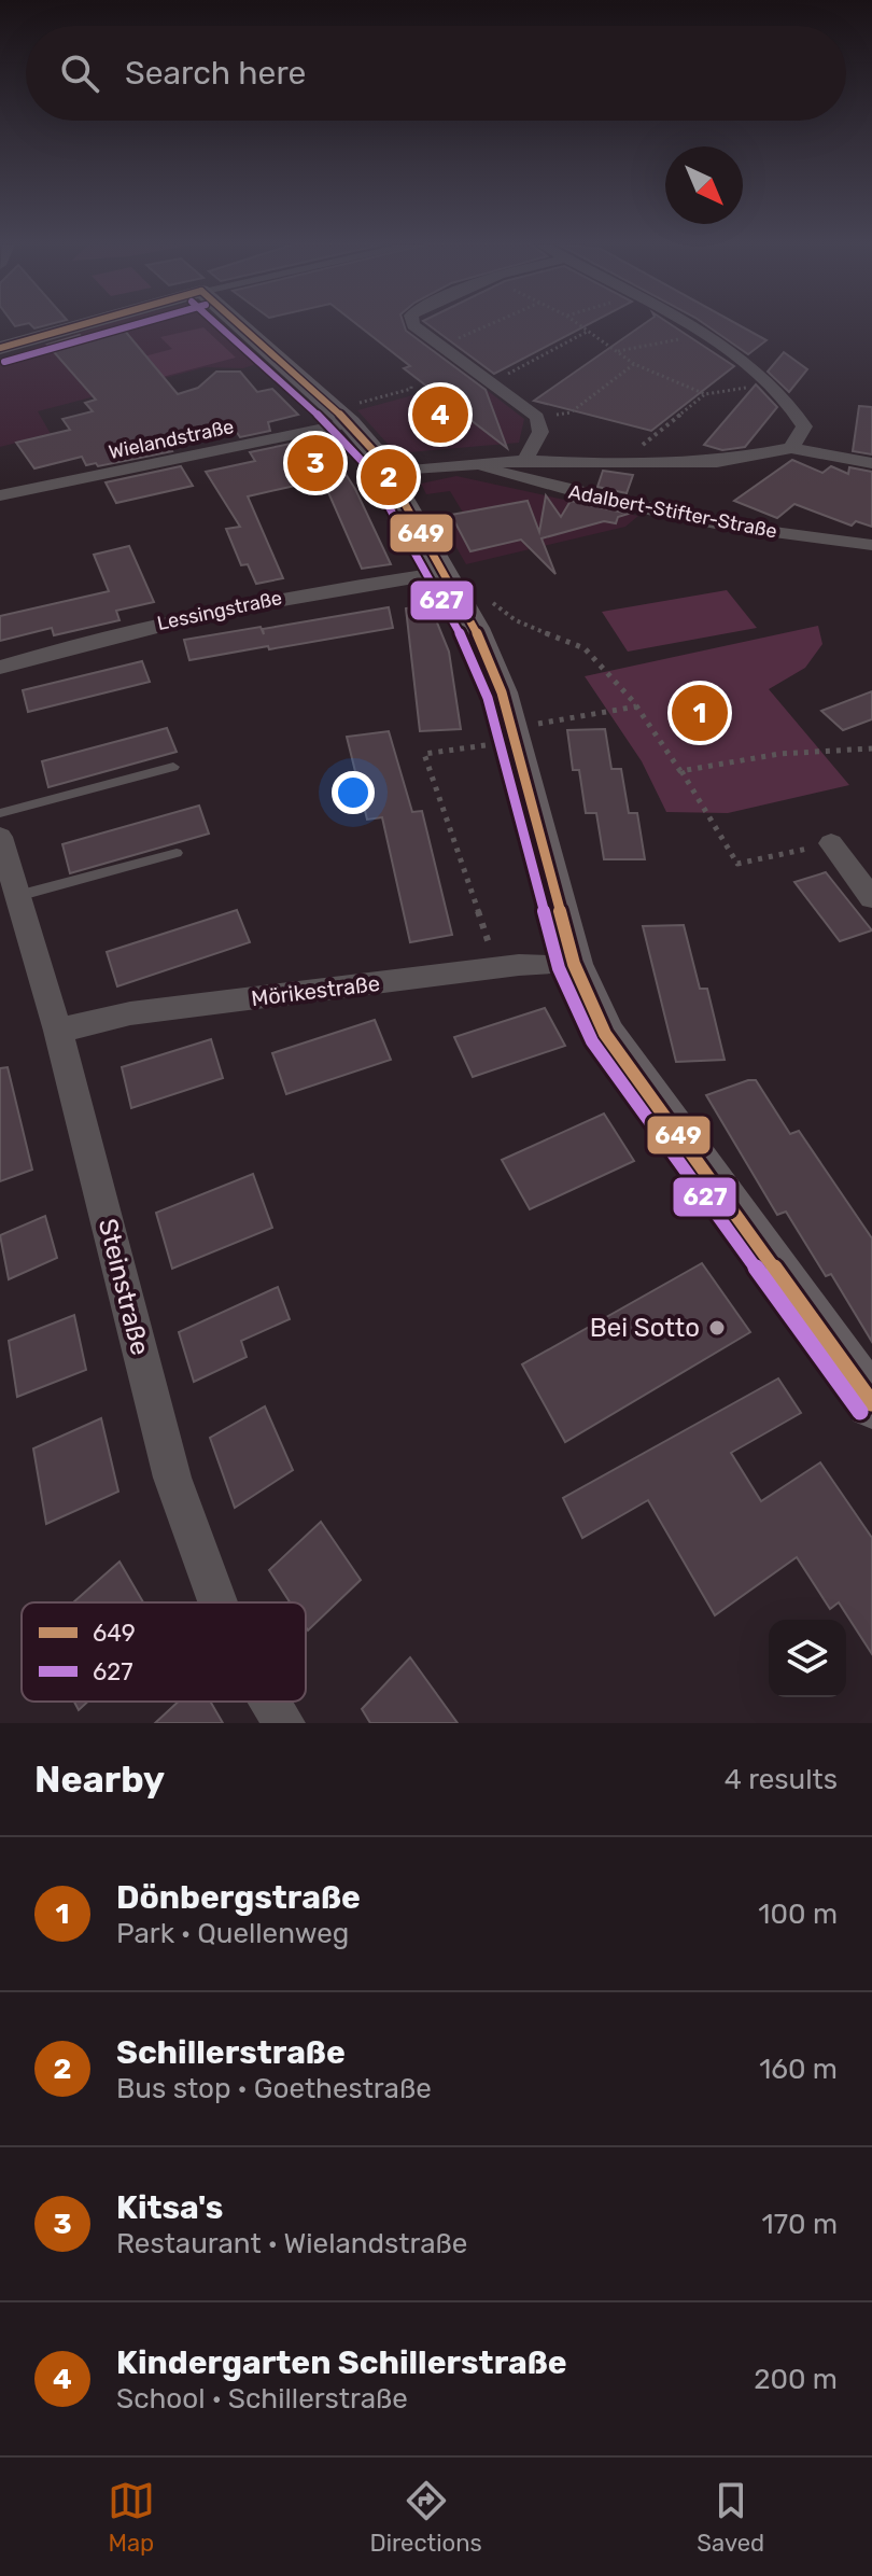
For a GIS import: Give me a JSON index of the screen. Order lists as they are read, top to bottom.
{
  "streets": {
    "street": [
      "Wielandstraße",
      "Adalbert-Stifter-Straße",
      "Lessingstraße",
      "Mörikestraße",
      "Steinstraße"
    ]
  },
  "crossings": [
    ["Mörikestraße", "Steinstraße"]
  ],
  "places": ["Bei Sotto"],
  "lines": ["transit line 649", "transit line 627"],
  "legend": ["649", "627"],
  "north": "bottom right",
  "page": {
    "search": "Search here",
    "pins": [
      "4",
      "3",
      "2",
      "1"
    ],
    "heading": ["Nearby", "4 results"],
    "list": [
      {
        "mark": "1",
        "name": "Dönbergstraße",
        "note": "Park · Quellenweg",
        "value": "100 m"
      },
      {
        "mark": "2",
        "name": "Schillerstraße",
        "note": "Bus stop · Goethestraße",
        "value": "160 m"
      },
      {
        "mark": "3",
        "name": "Kitsa's",
        "note": "Restaurant · Wielandstraße",
        "value": "170 m"
      },
      {
        "mark": "4",
        "name": "Kindergarten Schillerstraße",
        "note": "School · Schillerstraße",
        "value": "200 m"
      }
    ],
    "nav": ["Map", "Directions", "Saved"]
  }
}
